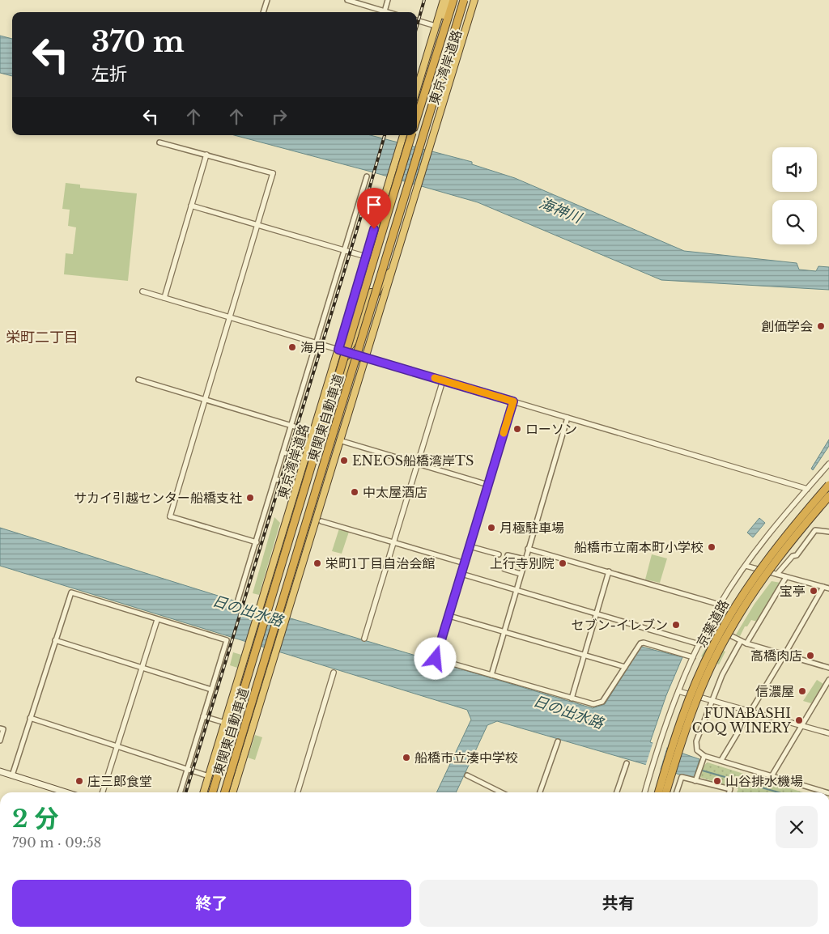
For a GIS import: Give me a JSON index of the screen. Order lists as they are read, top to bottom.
{
  "streets": {
    "highway": ["東京湾岸道路", "東関東自動車道", "京葉道路"]
  },
  "districts": ["栄町二丁目"],
  "water": ["海神川", "日の出水路"],
  "places": [
    "創価学会",
    "海月",
    "ローソン",
    "ENEOS船橋湾岸TS",
    "中太屋酒店",
    "サカイ引越センター船橋支社",
    "月極駐車場",
    "船橋市立南本町小学校",
    "栄町1丁目自治会館",
    "上行寺別院",
    "宝亭",
    "セブン-イレブン",
    "高橋肉店",
    "信濃屋",
    "FUNABASHI COQ WINERY",
    "船橋市立湊中学校",
    "庄三郎食堂",
    "山谷排水機場"
  ],
  "page": {
    "turn": ["370 m", "左折"],
    "heading": ["2 分", "790 m · 09:58"],
    "buttons": ["終了", "共有"]
  }
}
